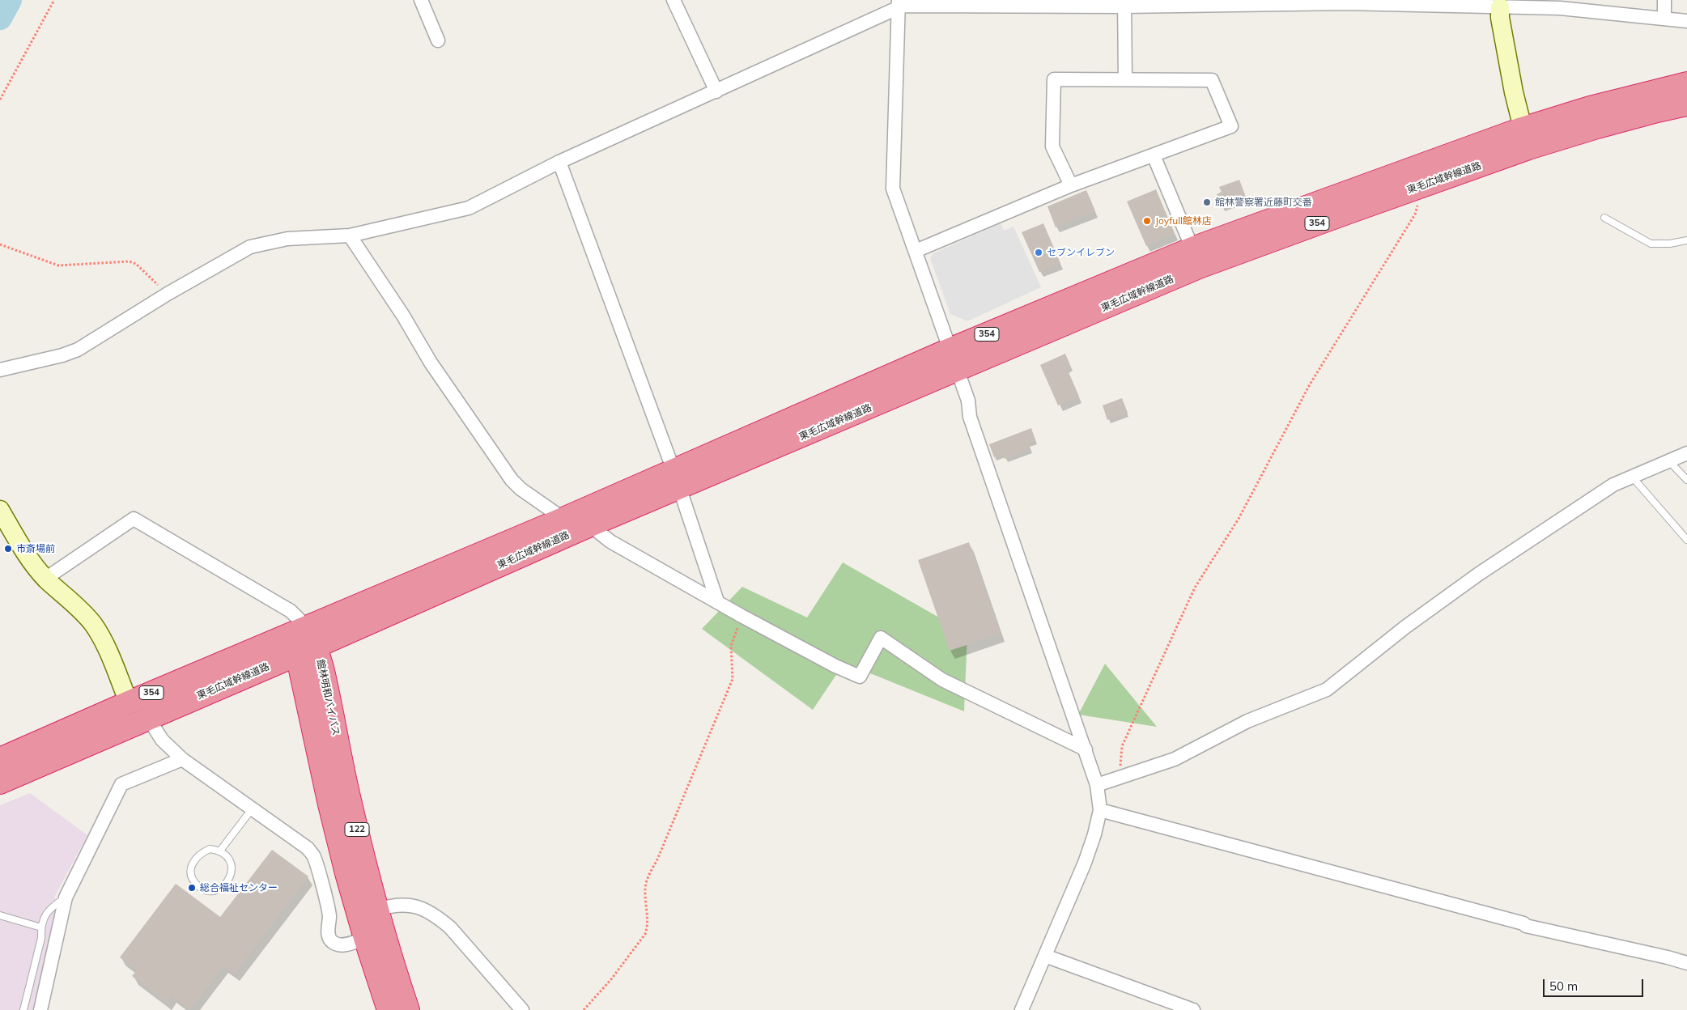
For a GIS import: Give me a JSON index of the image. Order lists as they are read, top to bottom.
{
  "streets": {
    "highway": [
      "東毛広域幹線道路",
      "354",
      "館林明和バイパス",
      "122"
    ]
  },
  "crossings": [
    ["東毛広域幹線道路", "館林明和バイパス"]
  ],
  "places": [
    "館林警察署近藤町交番",
    "Joyfull館林店",
    "セブンイレブン",
    "市斎場前",
    "総合福祉センター"
  ],
  "scale_bar": "50 m"
}
